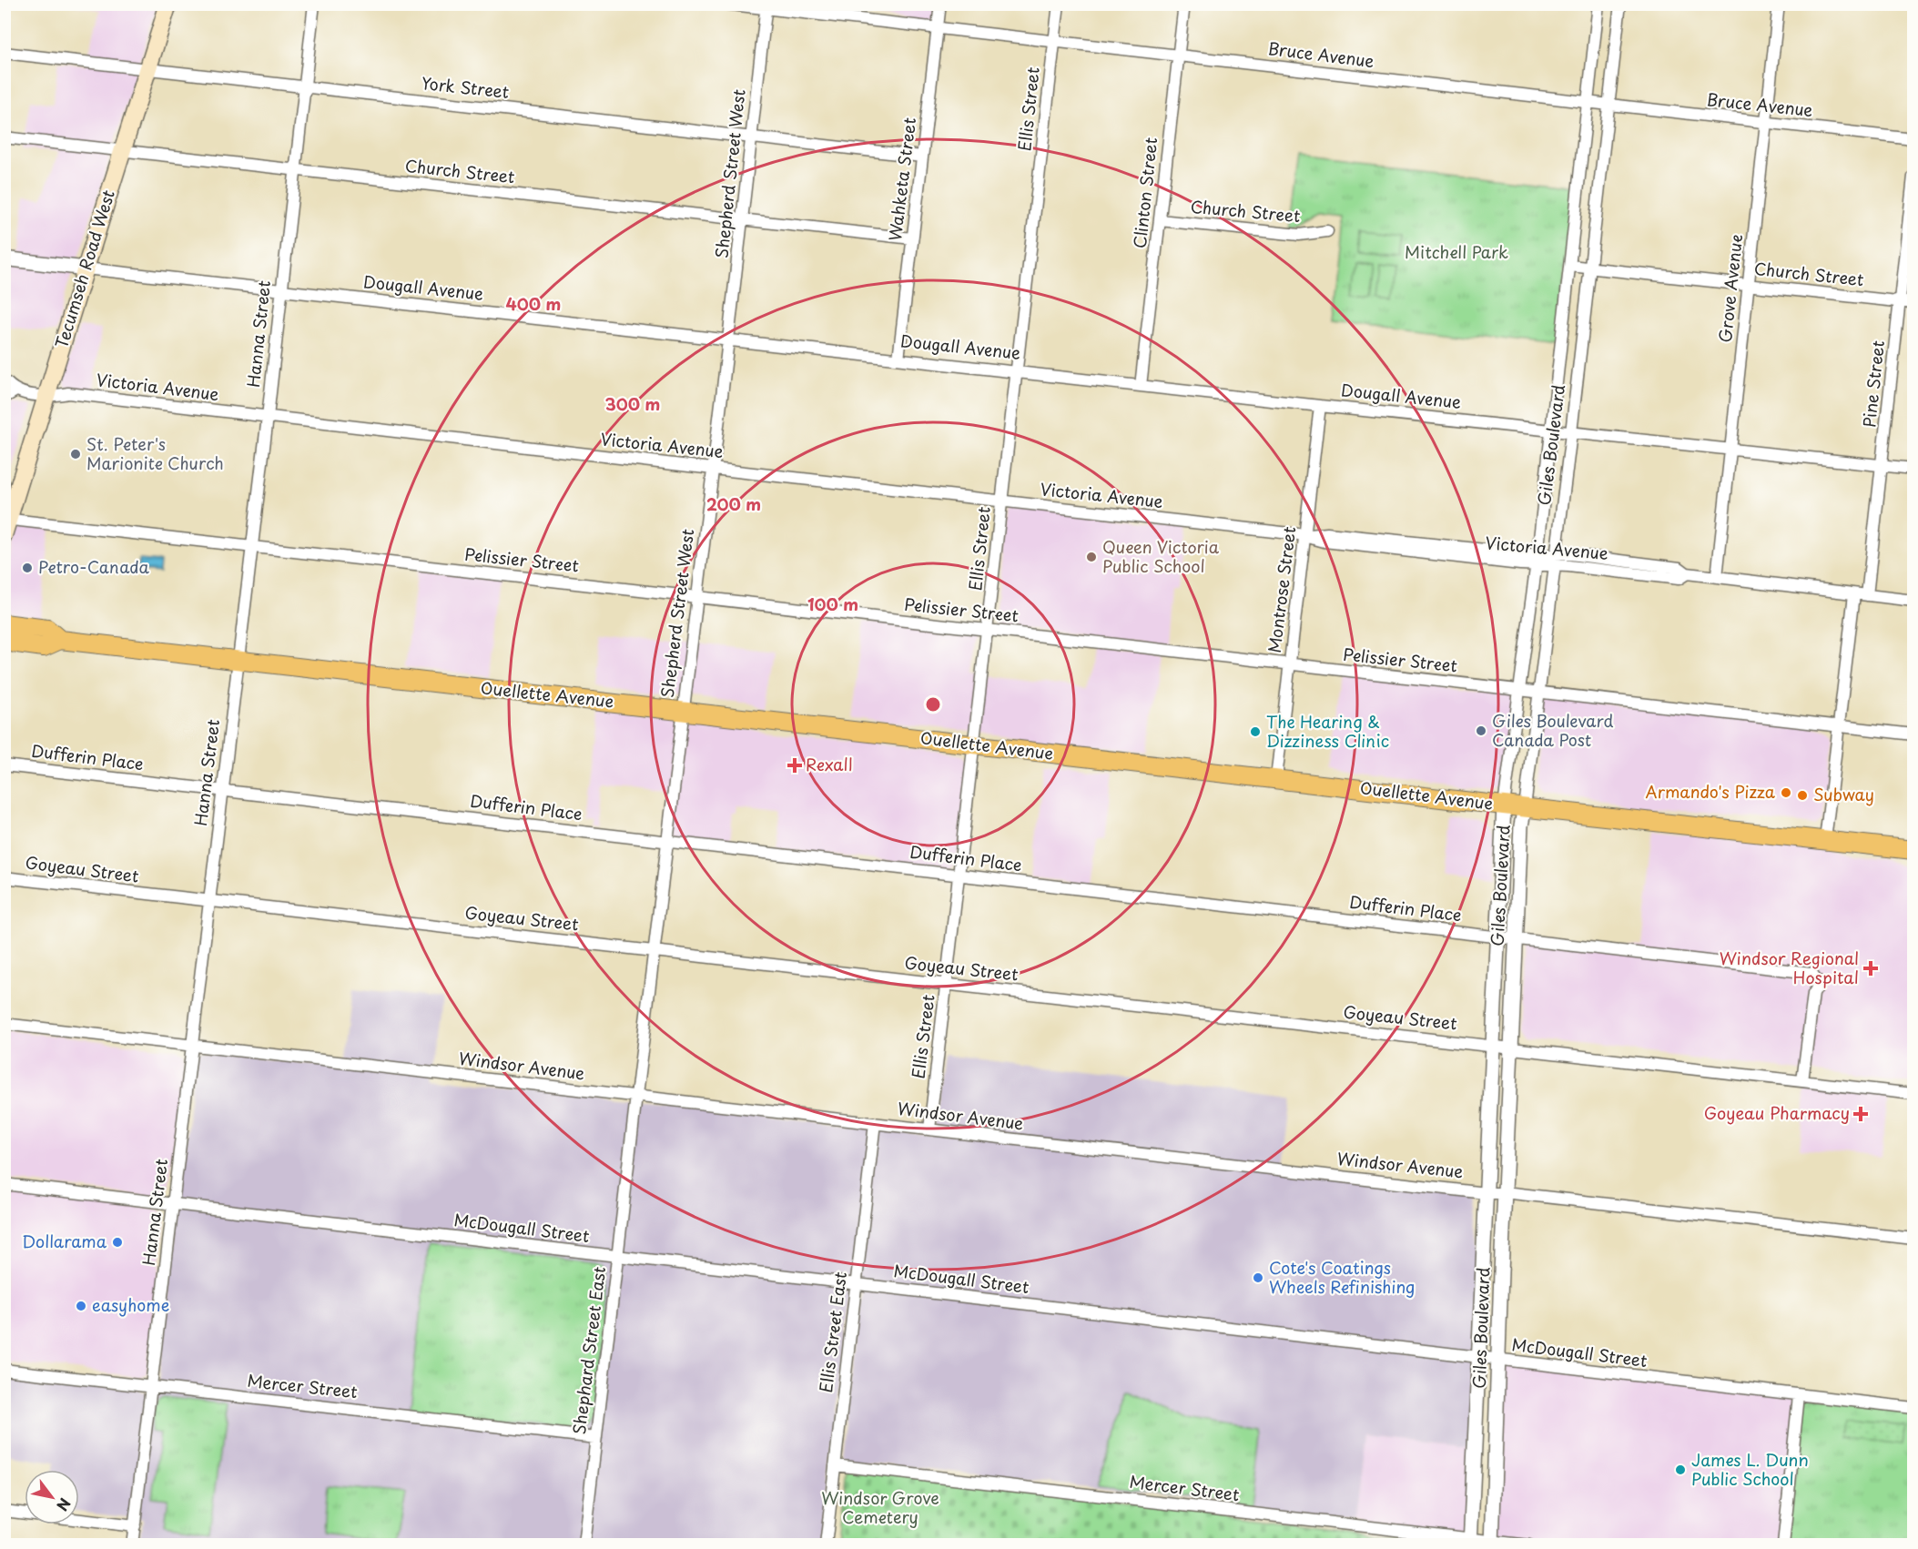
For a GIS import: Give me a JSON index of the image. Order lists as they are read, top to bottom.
{
  "streets": {
    "main road": ["Tecumseh Road West", "Ouellette Avenue"],
    "street": [
      "Bruce Avenue",
      "York Street",
      "Ellis Street",
      "Church Street",
      "Shepherd Street West",
      "Wahketa Street",
      "Clinton Street",
      "Dougall Avenue",
      "Grove Avenue",
      "Hanna Street",
      "Pine Street",
      "Victoria Avenue",
      "Giles Boulevard",
      "Pelissier Street",
      "Montrose Street",
      "Dufferin Place",
      "Goyeau Street",
      "Windsor Avenue",
      "McDougall Street",
      "Ellis Street East",
      "Shephard Street East",
      "Mercer Street"
    ]
  },
  "crossings": [
    ["Bruce Avenue", "Ellis Street"],
    ["Bruce Avenue", "Shepherd Street West"],
    ["Bruce Avenue", "Wahketa Street"],
    ["Bruce Avenue", "Clinton Street"],
    ["Bruce Avenue", "Grove Avenue"],
    ["Bruce Avenue", "Giles Boulevard"],
    ["York Street", "Shepherd Street West"],
    ["York Street", "Wahketa Street"],
    ["York Street", "Tecumseh Road West"],
    ["York Street", "Hanna Street"],
    ["Ellis Street", "Dougall Avenue"],
    ["Ellis Street", "Victoria Avenue"],
    ["Ellis Street", "Pelissier Street"],
    ["Ellis Street", "Ouellette Avenue"],
    ["Ellis Street", "Dufferin Place"],
    ["Ellis Street", "Goyeau Street"],
    ["Ellis Street", "Windsor Avenue"],
    ["Church Street", "Shepherd Street West"],
    ["Church Street", "Wahketa Street"],
    ["Church Street", "Clinton Street"],
    ["Church Street", "Tecumseh Road West"],
    ["Church Street", "Grove Avenue"],
    ["Church Street", "Hanna Street"],
    ["Church Street", "Pine Street"],
    ["Church Street", "Giles Boulevard"],
    ["Shepherd Street West", "Dougall Avenue"],
    ["Shepherd Street West", "Victoria Avenue"],
    ["Shepherd Street West", "Pelissier Street"],
    ["Shepherd Street West", "Ouellette Avenue"],
    ["Shepherd Street West", "Dufferin Place"],
    ["Shepherd Street West", "Goyeau Street"],
    ["Shepherd Street West", "Windsor Avenue"],
    ["Shepherd Street West", "Shephard Street East"],
    ["Wahketa Street", "Dougall Avenue"],
    ["Clinton Street", "Dougall Avenue"],
    ["Tecumseh Road West", "Dougall Avenue"],
    ["Tecumseh Road West", "Victoria Avenue"],
    ["Tecumseh Road West", "Pelissier Street"],
    ["Dougall Avenue", "Grove Avenue"],
    ["Dougall Avenue", "Hanna Street"],
    ["Dougall Avenue", "Pine Street"],
    ["Dougall Avenue", "Giles Boulevard"],
    ["Dougall Avenue", "Montrose Street"],
    ["Grove Avenue", "Victoria Avenue"],
    ["Hanna Street", "Victoria Avenue"],
    ["Hanna Street", "Pelissier Street"],
    ["Hanna Street", "Ouellette Avenue"],
    ["Hanna Street", "Dufferin Place"],
    ["Hanna Street", "Goyeau Street"],
    ["Hanna Street", "Windsor Avenue"],
    ["Hanna Street", "McDougall Street"],
    ["Hanna Street", "Mercer Street"],
    ["Pine Street", "Victoria Avenue"],
    ["Victoria Avenue", "Giles Boulevard"],
    ["Victoria Avenue", "Montrose Street"],
    ["Giles Boulevard", "Pelissier Street"],
    ["Giles Boulevard", "Ouellette Avenue"],
    ["Giles Boulevard", "Dufferin Place"],
    ["Giles Boulevard", "Goyeau Street"],
    ["Giles Boulevard", "Windsor Avenue"],
    ["Giles Boulevard", "McDougall Street"],
    ["Giles Boulevard", "Mercer Street"],
    ["Pelissier Street", "Montrose Street"],
    ["Montrose Street", "Ouellette Avenue"],
    ["Dufferin Place", "Goyeau Street"],
    ["Windsor Avenue", "Ellis Street East"],
    ["Windsor Avenue", "Shephard Street East"],
    ["McDougall Street", "Ellis Street East"],
    ["McDougall Street", "Shephard Street East"],
    ["Ellis Street East", "Mercer Street"],
    ["Shephard Street East", "Mercer Street"]
  ],
  "parks": ["Mitchell Park", "Windsor Grove Cemetery"],
  "places": {
    "other": [
      "St. Peter's Marionite Church",
      "Queen Victoria Public School",
      "Petro-Canada",
      "Giles Boulevard Canada Post",
      "The Hearing & Dizziness Clinic",
      "Armando's Pizza",
      "Subway",
      "Dollarama",
      "Cote's Coatings Wheels Refinishing",
      "easyhome",
      "James L. Dunn Public School"
    ],
    "health": ["Rexall", "Windsor Regional Hospital", "Goyeau Pharmacy"]
  },
  "north": "bottom right",
  "rings": [
    "400 m",
    "300 m",
    "200 m",
    "100 m"
  ]
}
